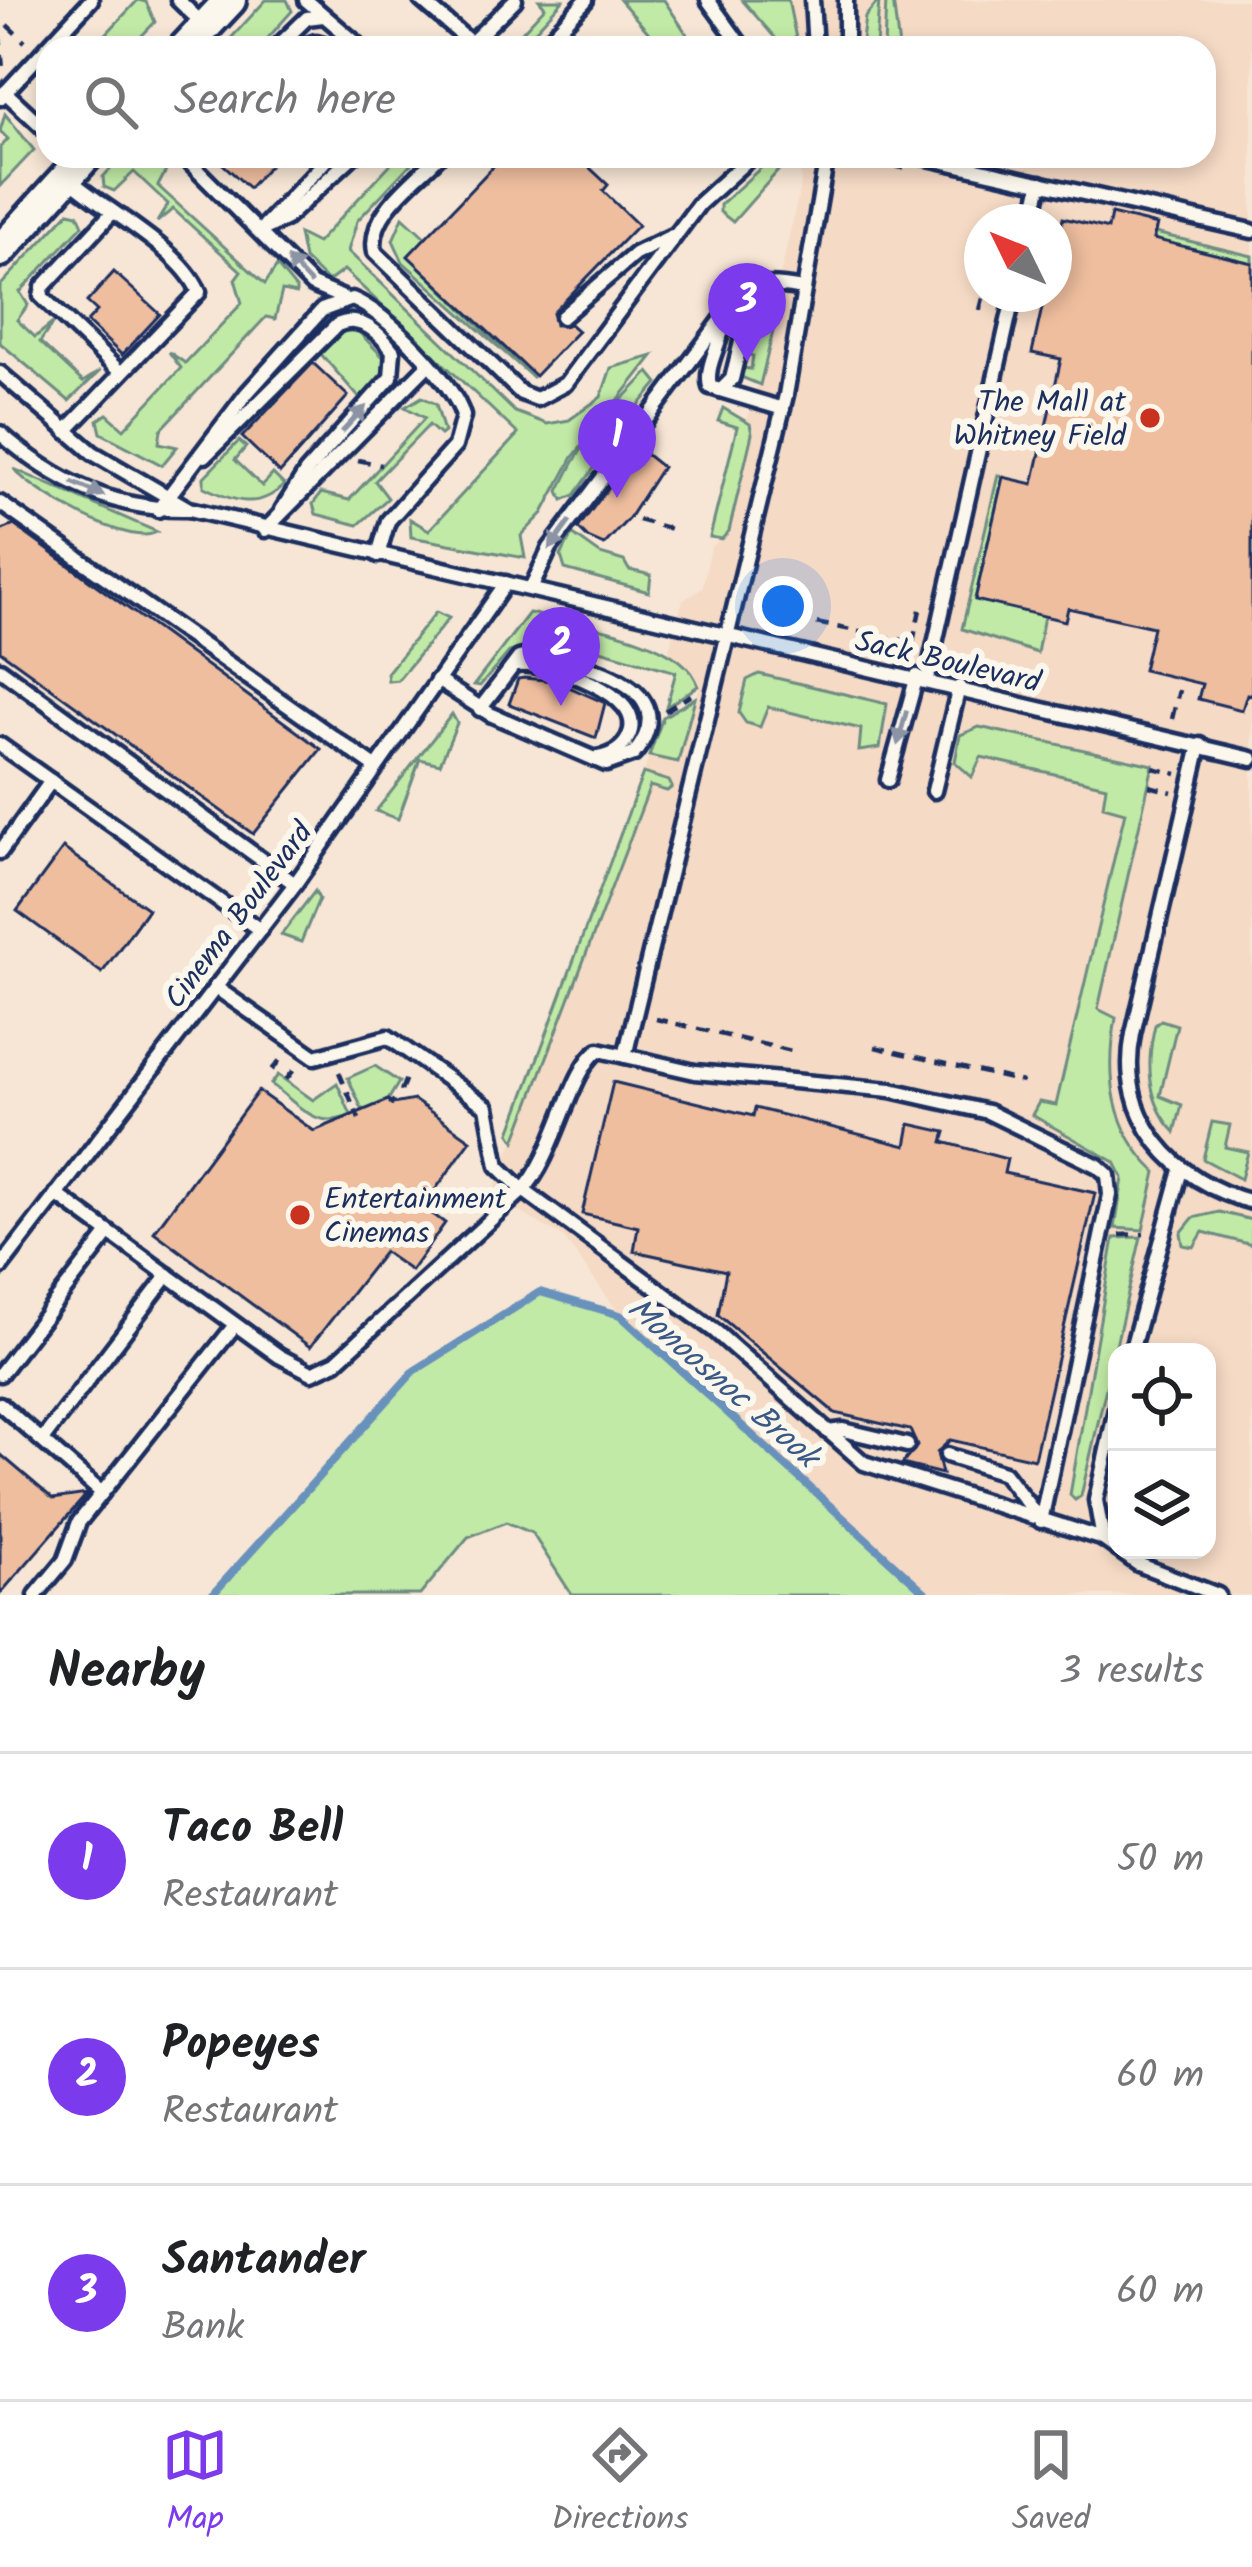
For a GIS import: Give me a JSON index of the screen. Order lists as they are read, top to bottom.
{
  "streets": {
    "lane": ["Sack Boulevard", "Cinema Boulevard"]
  },
  "crossings": [
    ["Sack Boulevard", "Cinema Boulevard"]
  ],
  "water": ["Monoosnoc Brook"],
  "places": ["The Mall at Whitney Field", "Entertainment Cinemas"],
  "north": "top left",
  "page": {
    "search": "Search here",
    "pins": ["3", "1", "2"],
    "heading": ["Nearby", "3 results"],
    "list": [
      {
        "mark": "1",
        "name": "Taco Bell",
        "note": "Restaurant",
        "value": "50 m"
      },
      {
        "mark": "2",
        "name": "Popeyes",
        "note": "Restaurant",
        "value": "60 m"
      },
      {
        "mark": "3",
        "name": "Santander",
        "note": "Bank",
        "value": "60 m"
      }
    ],
    "nav": ["Map", "Directions", "Saved"]
  }
}
